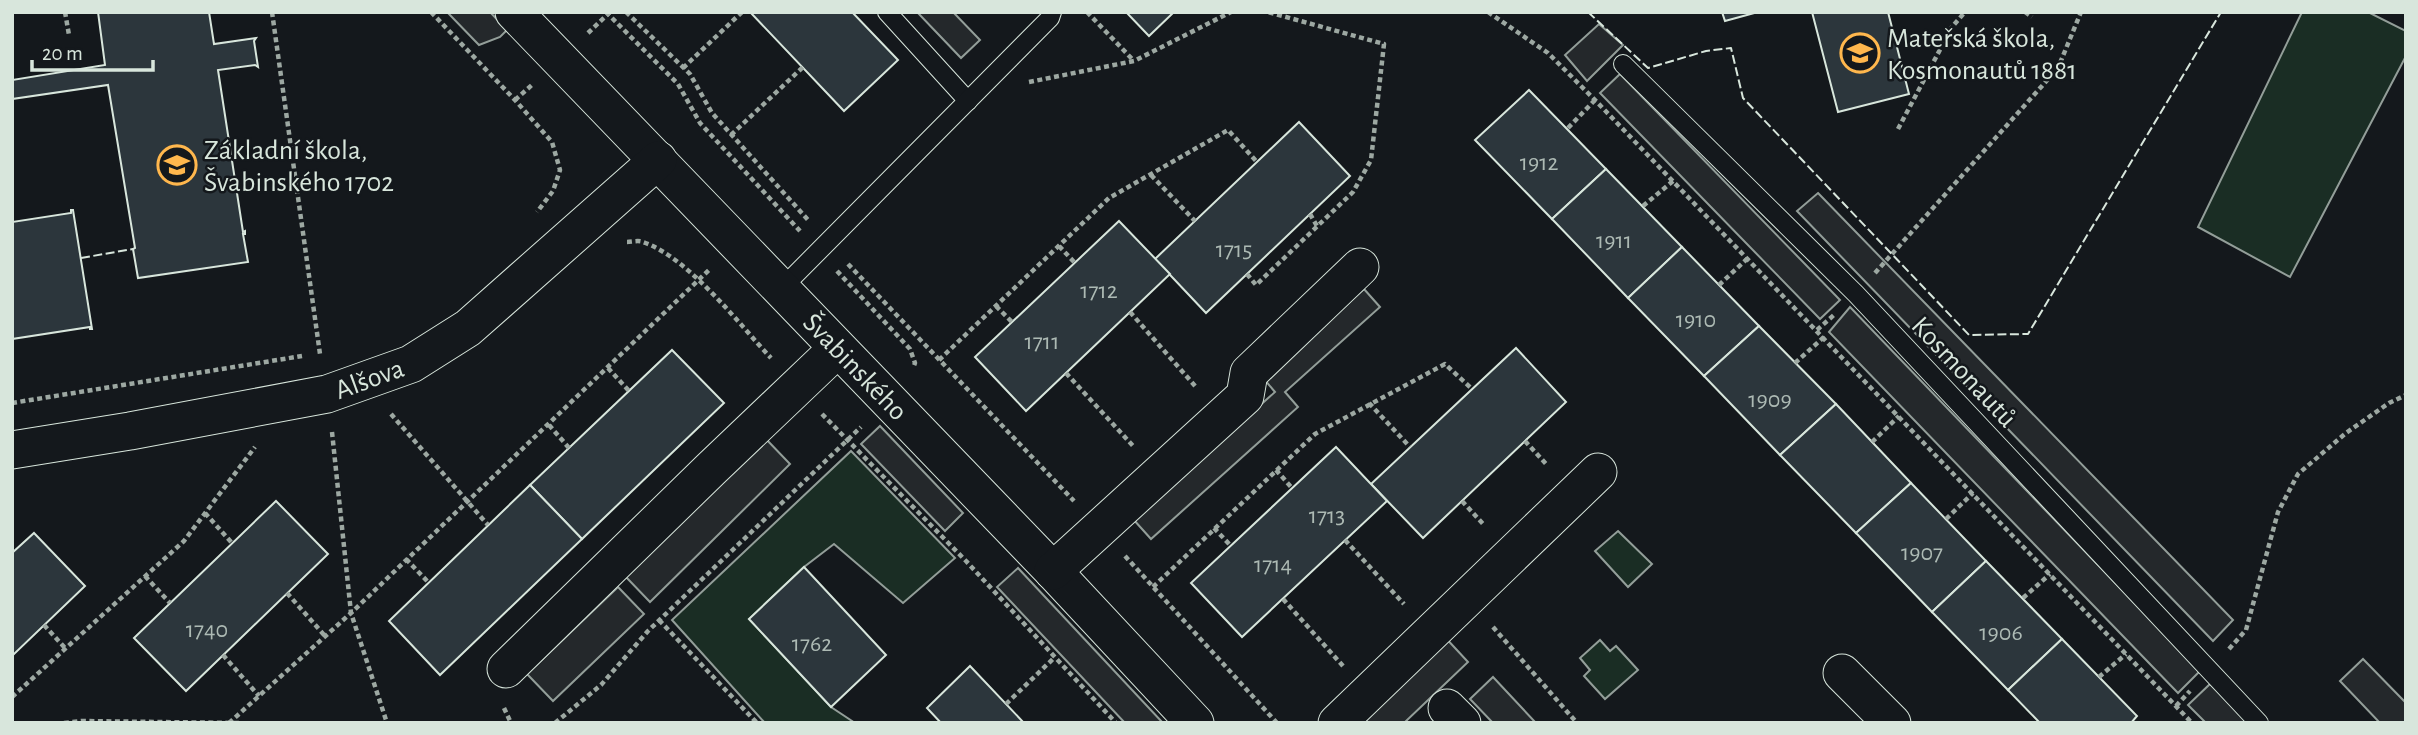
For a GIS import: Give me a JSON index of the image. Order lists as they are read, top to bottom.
{
  "streets": {
    "street": ["Švabinského", "Alšova"],
    "lane": ["Kosmonautů"]
  },
  "crossings": [
    ["Švabinského", "Alšova"]
  ],
  "places": {
    "school or university": ["Mateřská škola, Kosmonautů 1881", "Základní škola, Švabinského 1702"]
  },
  "house_numbers": [
    "1912",
    "1911",
    "1715",
    "1712",
    "1910",
    "1711",
    "1909",
    "1713",
    "1907",
    "1714",
    "1740",
    "1906",
    "1762"
  ],
  "scale_bar": "20 m"
}
